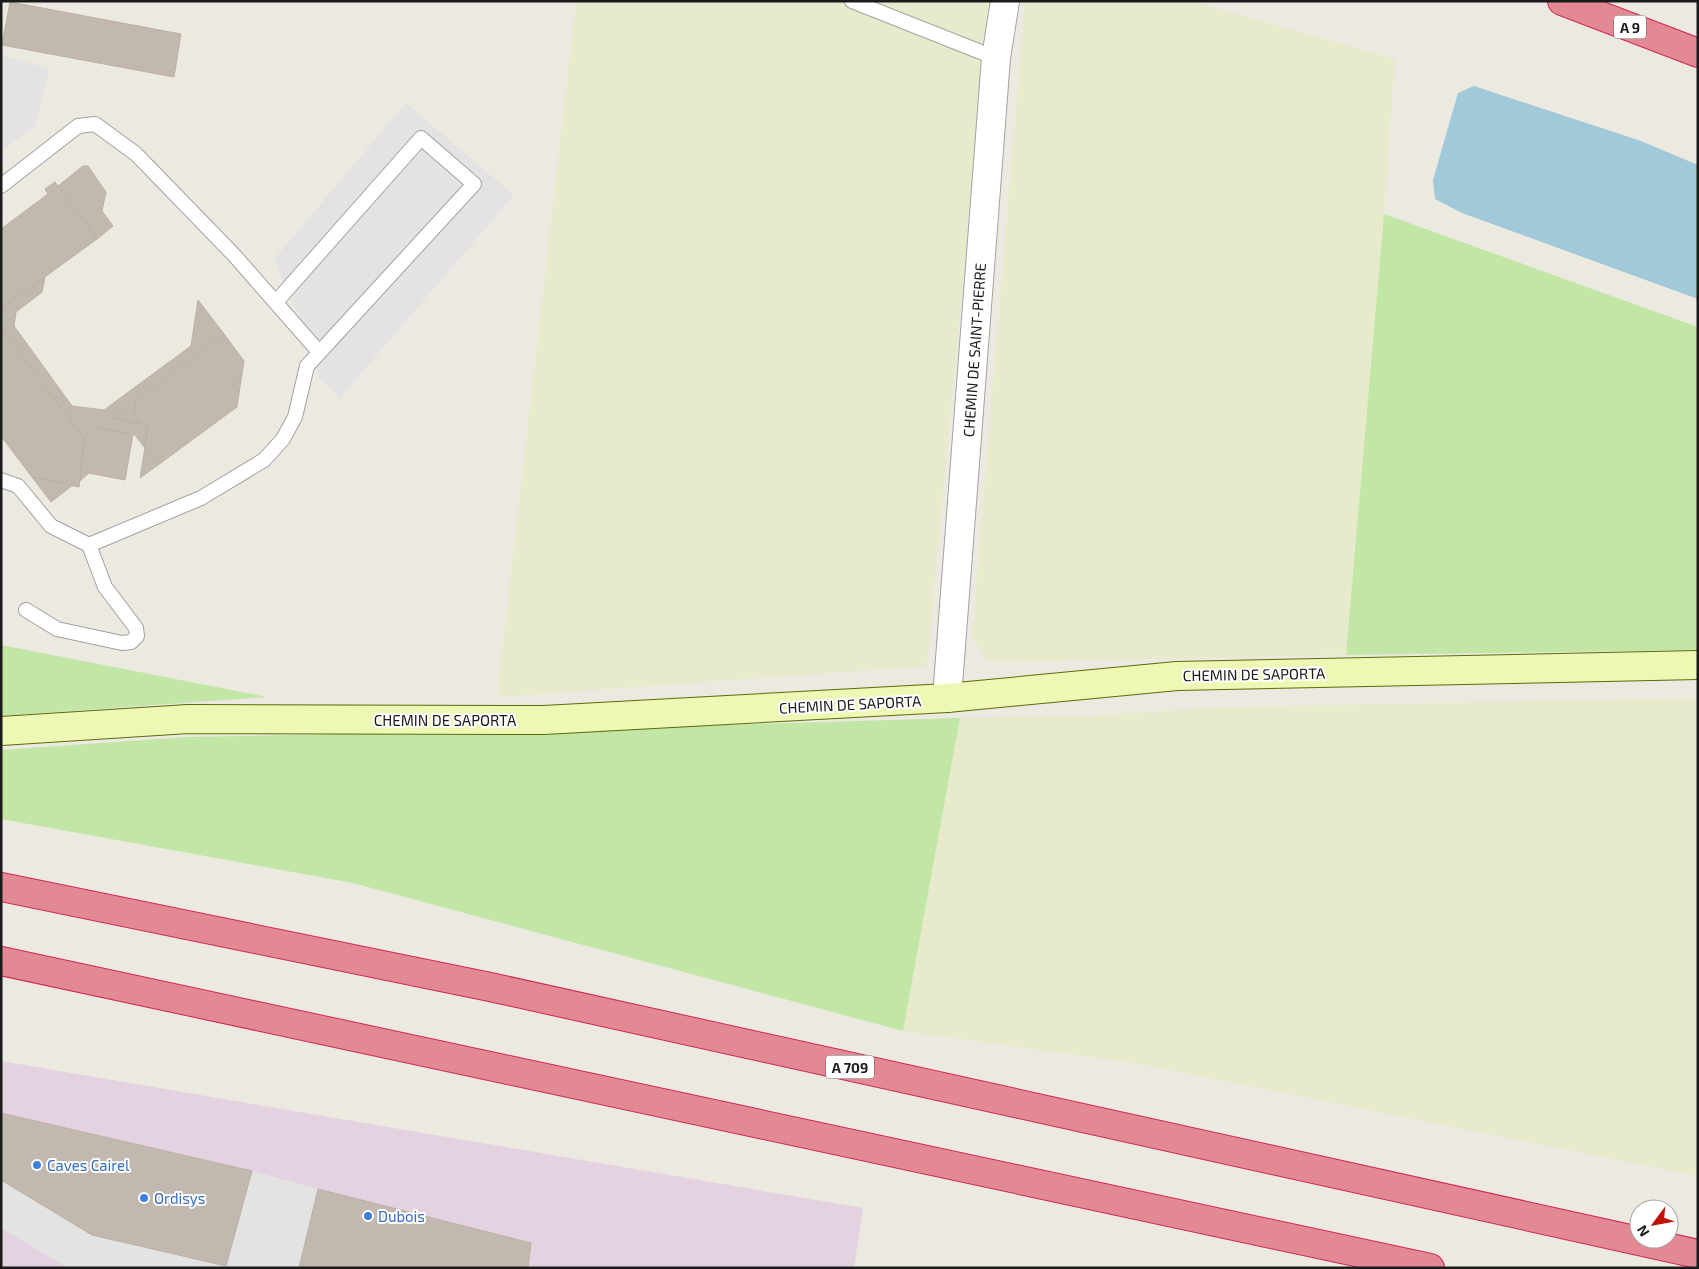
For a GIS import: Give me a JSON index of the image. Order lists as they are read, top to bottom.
{
  "streets": {
    "highway": ["A 9", "A 709"],
    "street": ["CHEMIN DE SAINT-PIERRE", "CHEMIN DE SAPORTA"]
  },
  "crossings": [
    ["CHEMIN DE SAINT-PIERRE", "CHEMIN DE SAPORTA"]
  ],
  "places": ["Caves Cairel", "Ordisys", "Dubois"],
  "north": "bottom left"
}
